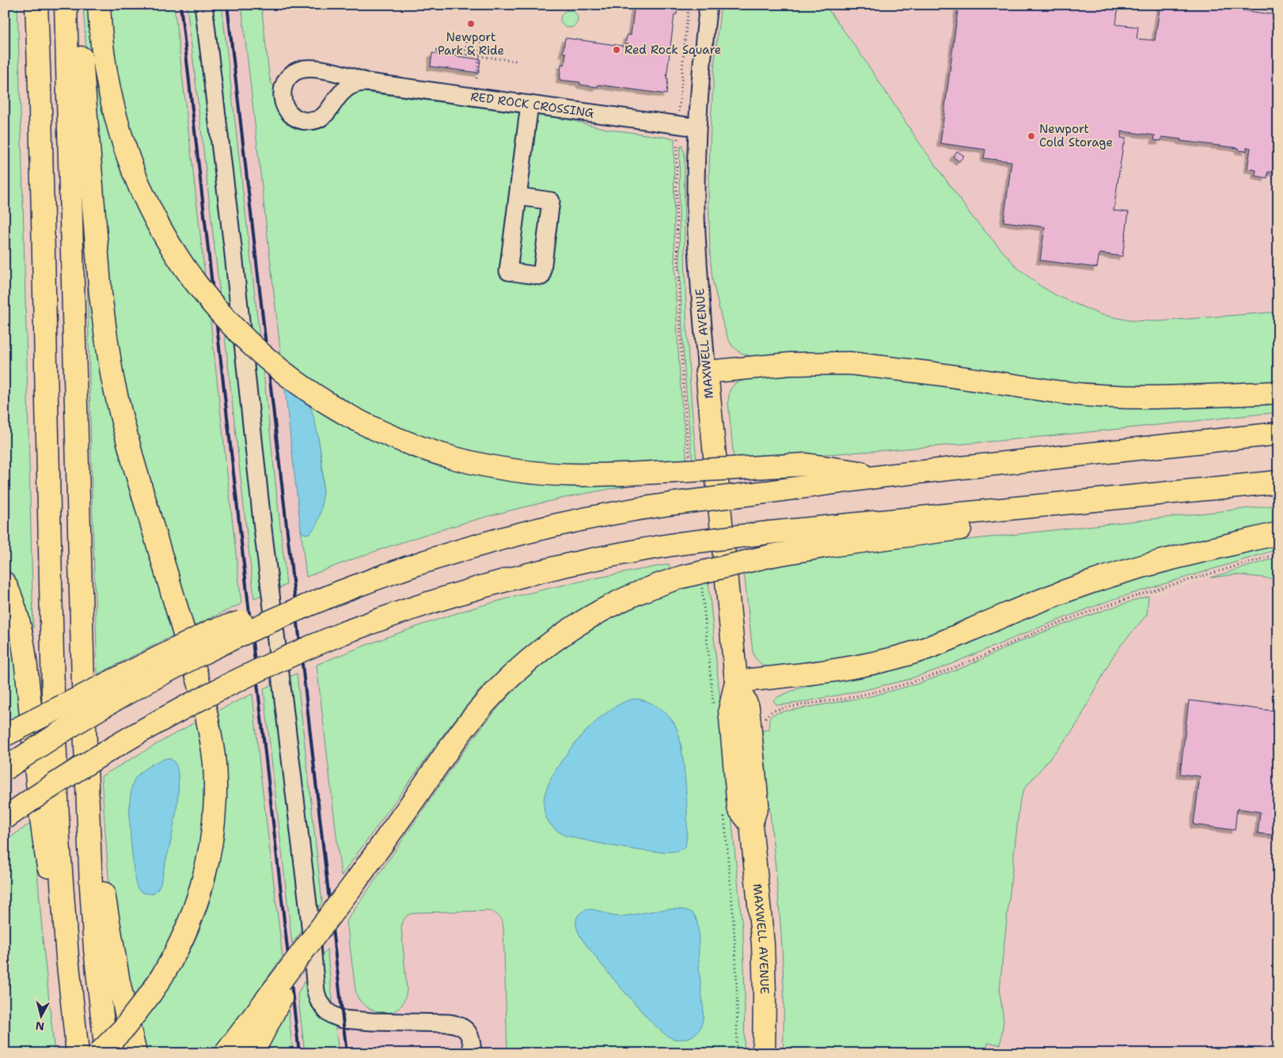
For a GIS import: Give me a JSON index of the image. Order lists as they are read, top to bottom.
{
  "streets": {
    "main road": ["MAXWELL AVENUE"],
    "street": ["RED ROCK CROSSING"]
  },
  "crossings": [
    ["RED ROCK CROSSING", "MAXWELL AVENUE"]
  ],
  "places": ["Newport Park & Ride", "Red Rock Square", "Newport Cold Storage"],
  "north": "bottom"
}
